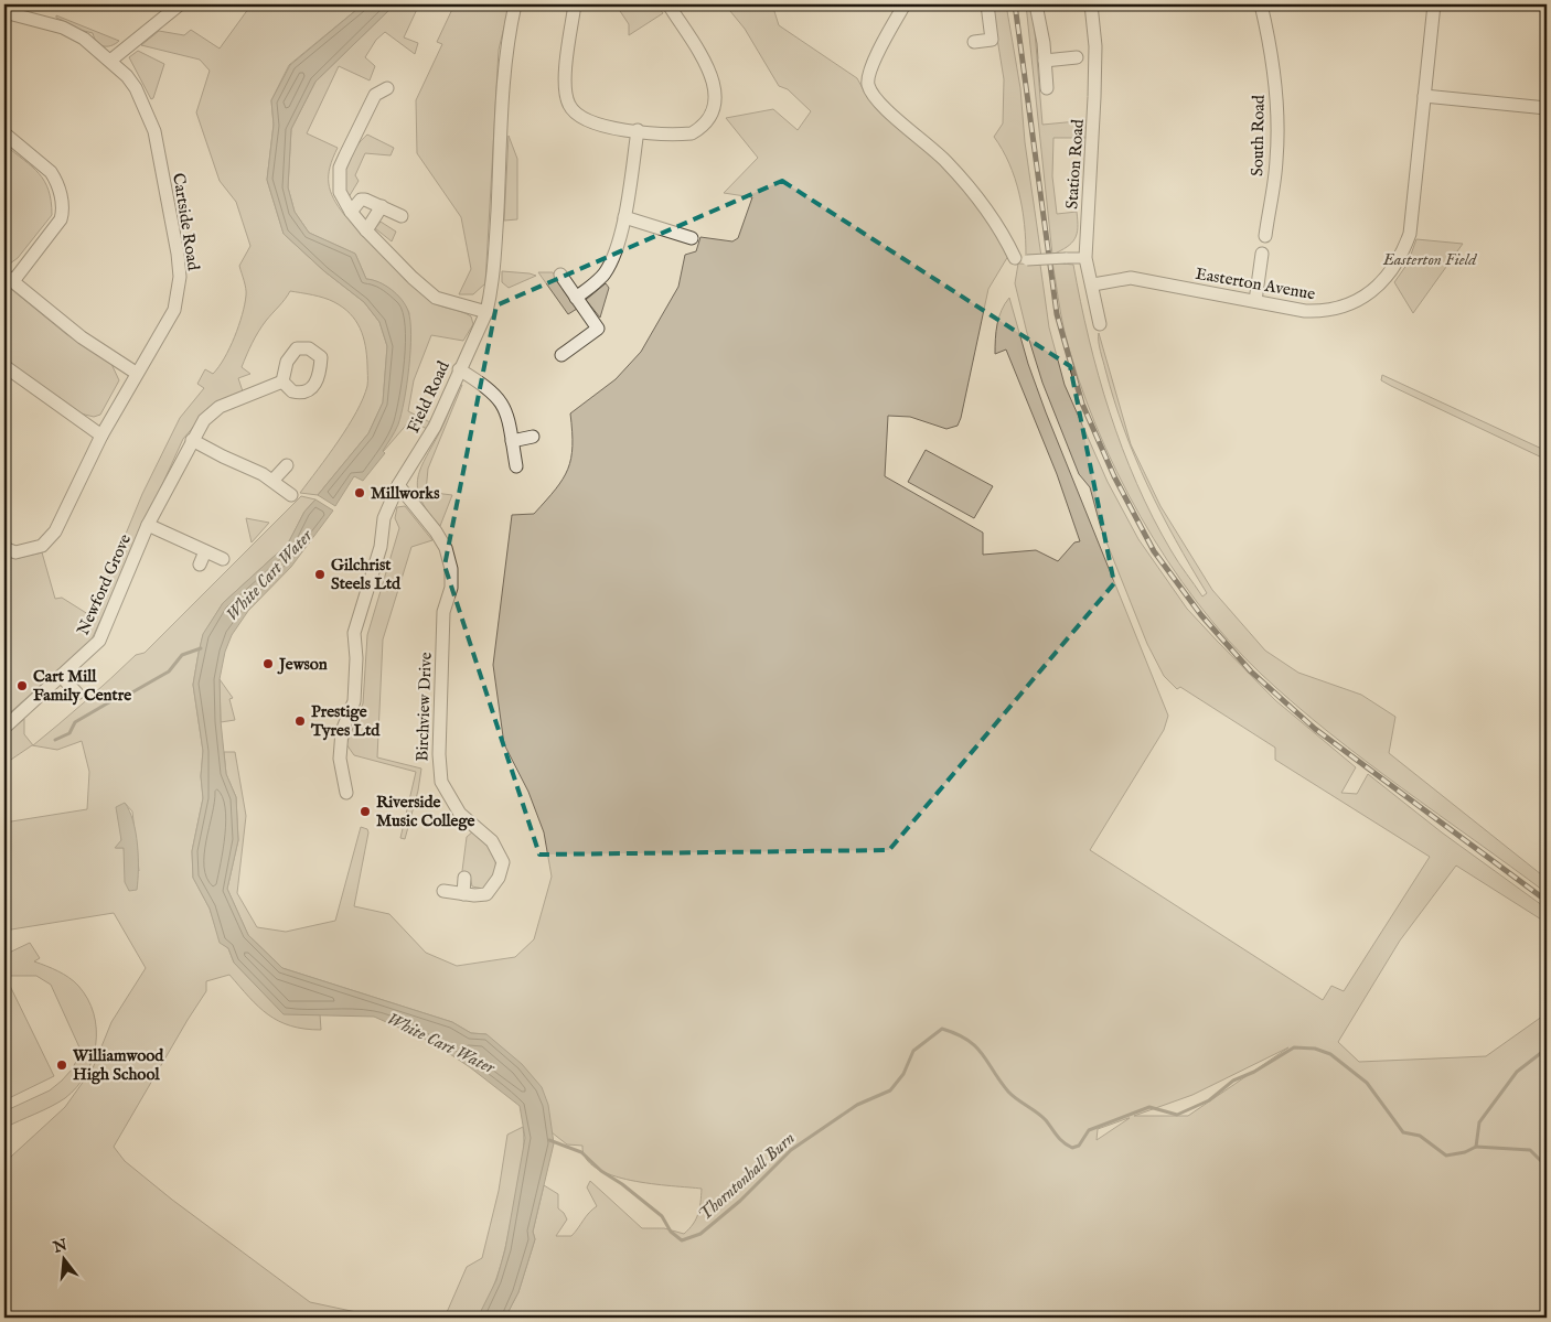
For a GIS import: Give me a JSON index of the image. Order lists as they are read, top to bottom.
{
  "streets": {
    "street": [
      "South Road",
      "Station Road",
      "Cartside Road",
      "Easterton Avenue",
      "Field Road",
      "Newford Grove",
      "Birchview Drive"
    ]
  },
  "crossings": [
    ["South Road", "Easterton Avenue"],
    ["Station Road", "Easterton Avenue"],
    ["Field Road", "Birchview Drive"]
  ],
  "water": ["White Cart Water", "Thorntonhall Burn"],
  "parks": ["Easterton Field"],
  "places": [
    "Millworks",
    "Gilchrist Steels Ltd",
    "Jewson",
    "Cart Mill Family Centre",
    "Prestige Tyres Ltd",
    "Riverside Music College",
    "Williamwood High School"
  ],
  "north": "top"
}
